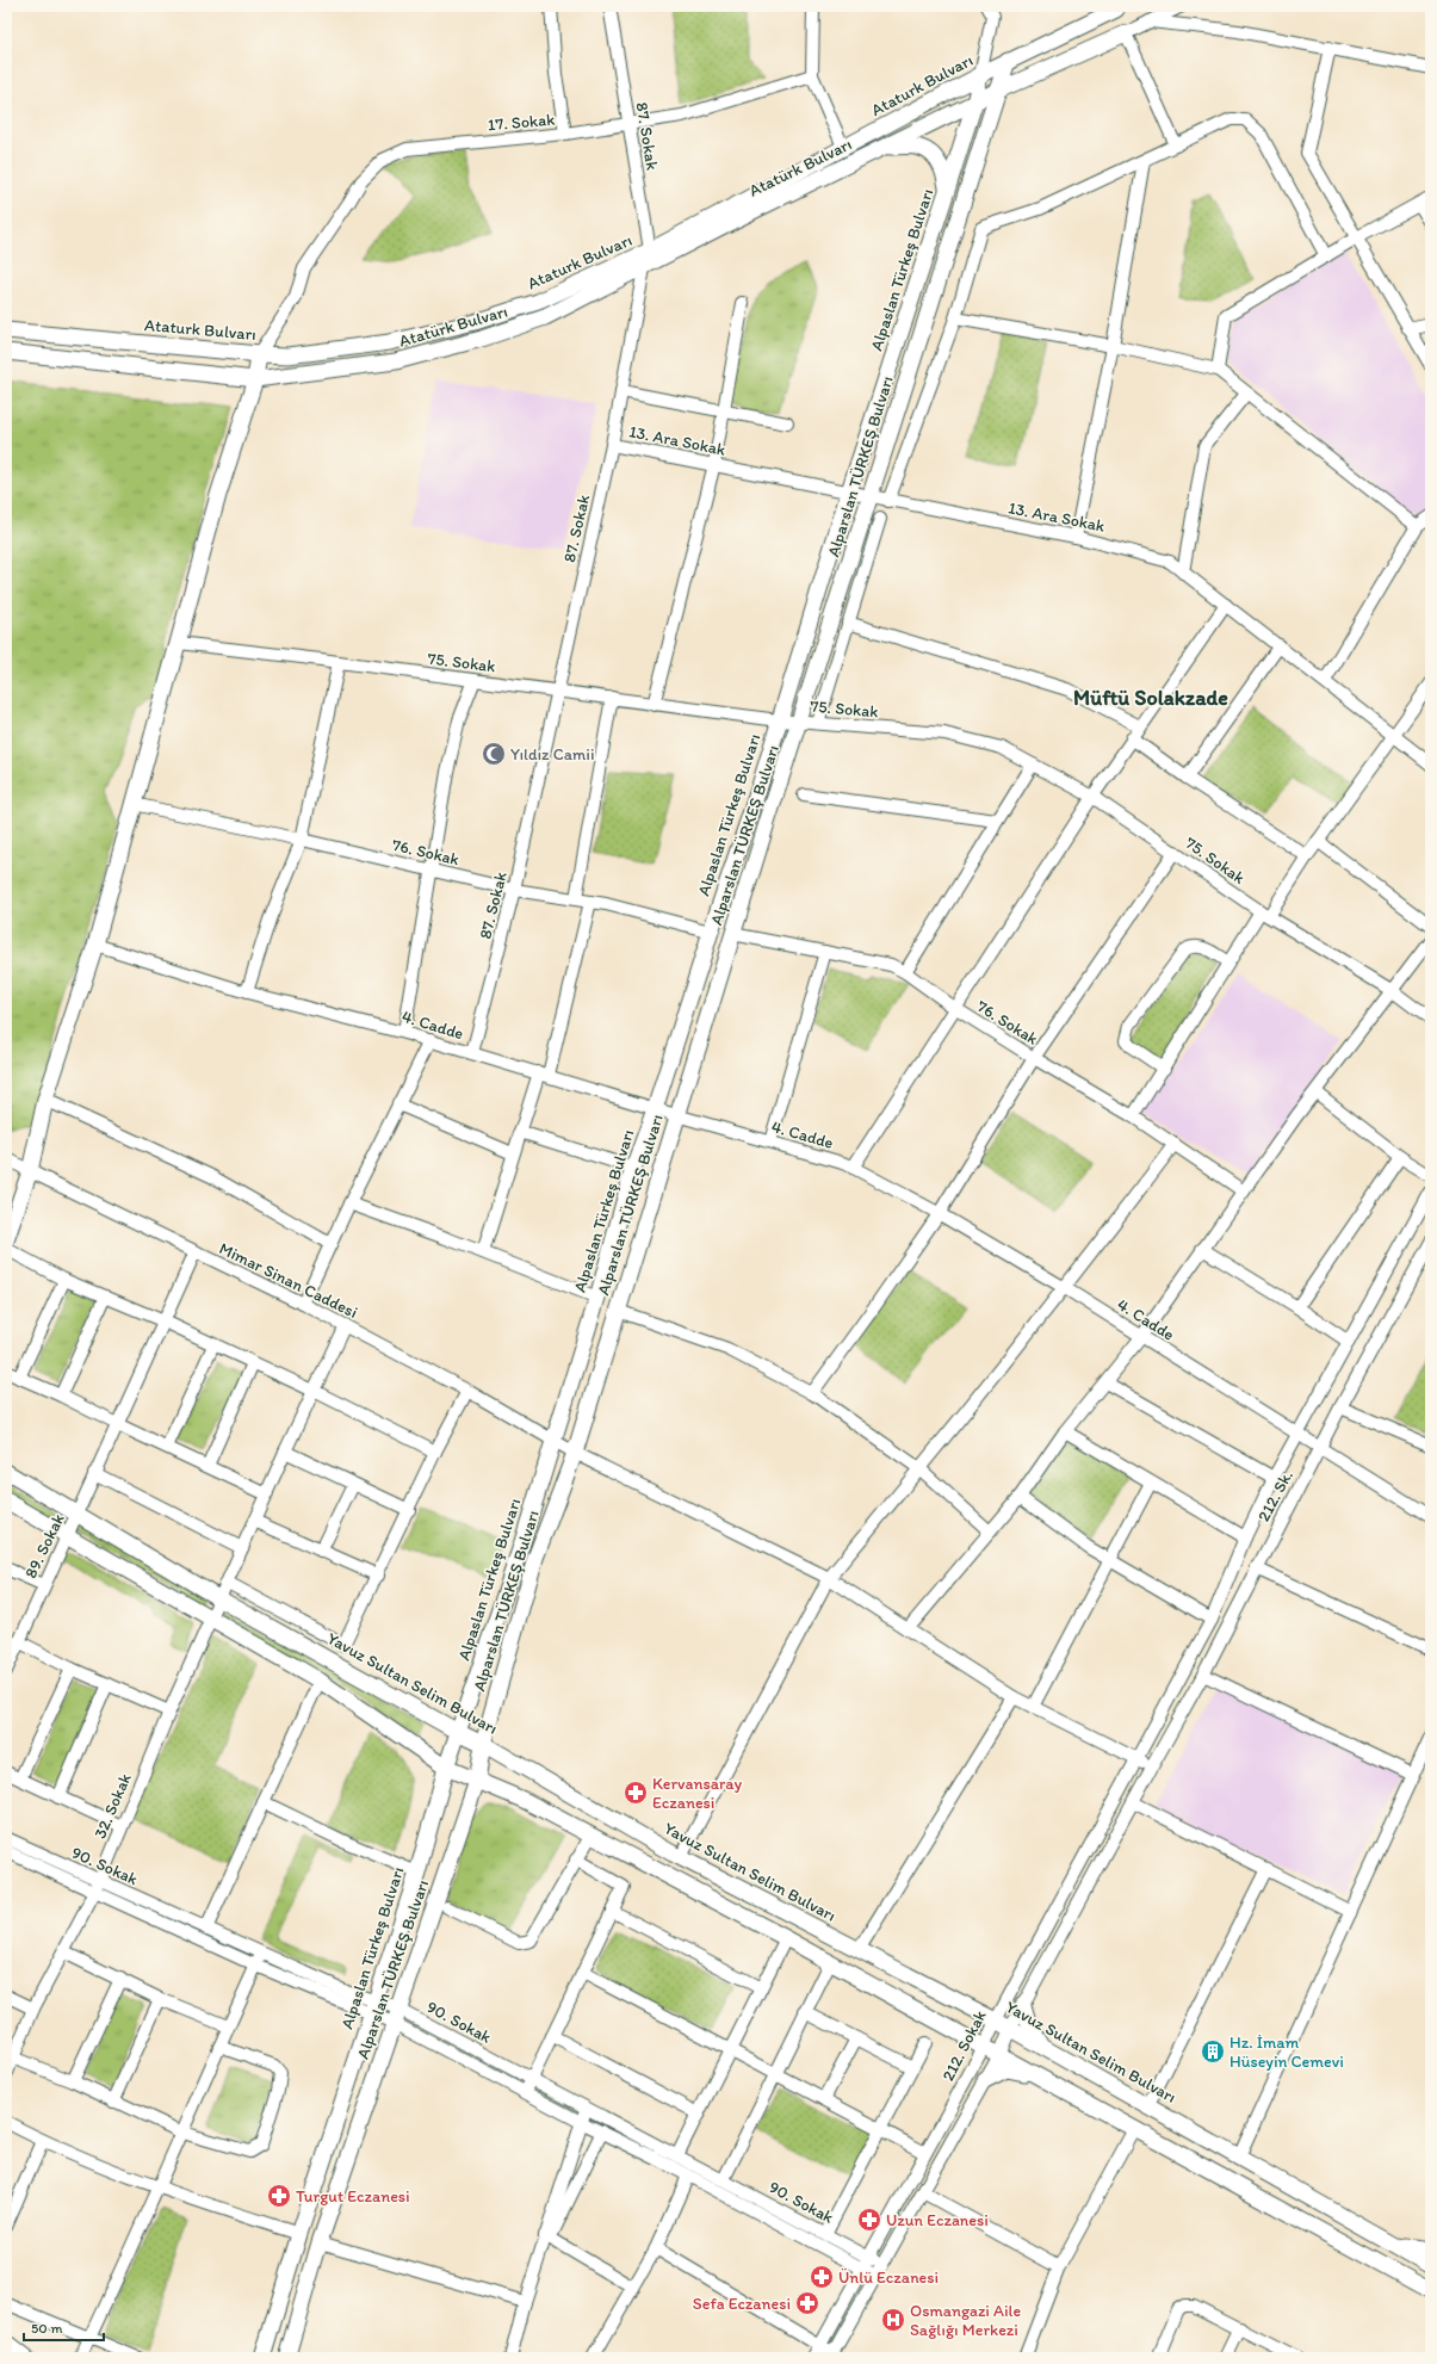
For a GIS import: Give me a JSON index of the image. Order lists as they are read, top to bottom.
{
  "streets": {
    "main road": [
      "Ataturk Bulvarı",
      "Atatürk Bulvarı",
      "Alpaslan Türkeş Bulvarı",
      "Alparslan TÜRKEŞ Bulvarı",
      "Yavuz Sultan Selim Bulvarı"
    ],
    "street": [
      "17. Sokak",
      "87. Sokak",
      "13. Ara Sokak",
      "75. Sokak",
      "76. Sokak",
      "4. Cadde",
      "Mimar Sinan Caddesi",
      "212. Sk.",
      "89. Sokak",
      "32. Sokak",
      "90. Sokak",
      "212. Sokak"
    ]
  },
  "crossings": [
    ["Ataturk Bulvarı", "17. Sokak"],
    ["Ataturk Bulvarı", "87. Sokak"],
    ["Ataturk Bulvarı", "Alpaslan Türkeş Bulvarı"],
    ["Ataturk Bulvarı", "Alparslan TÜRKEŞ Bulvarı"],
    ["17. Sokak", "87. Sokak"],
    ["87. Sokak", "Atatürk Bulvarı"],
    ["87. Sokak", "13. Ara Sokak"],
    ["87. Sokak", "75. Sokak"],
    ["87. Sokak", "76. Sokak"],
    ["87. Sokak", "4. Cadde"],
    ["Atatürk Bulvarı", "Alpaslan Türkeş Bulvarı"],
    ["Atatürk Bulvarı", "Alparslan TÜRKEŞ Bulvarı"],
    ["Alpaslan Türkeş Bulvarı", "13. Ara Sokak"],
    ["Alpaslan Türkeş Bulvarı", "75. Sokak"],
    ["Alpaslan Türkeş Bulvarı", "76. Sokak"],
    ["Alpaslan Türkeş Bulvarı", "4. Cadde"],
    ["Alpaslan Türkeş Bulvarı", "Mimar Sinan Caddesi"],
    ["Alpaslan Türkeş Bulvarı", "Yavuz Sultan Selim Bulvarı"],
    ["Alpaslan Türkeş Bulvarı", "90. Sokak"],
    ["13. Ara Sokak", "Alparslan TÜRKEŞ Bulvarı"],
    ["Alparslan TÜRKEŞ Bulvarı", "75. Sokak"],
    ["Alparslan TÜRKEŞ Bulvarı", "76. Sokak"],
    ["Alparslan TÜRKEŞ Bulvarı", "4. Cadde"],
    ["Alparslan TÜRKEŞ Bulvarı", "Mimar Sinan Caddesi"],
    ["Alparslan TÜRKEŞ Bulvarı", "Yavuz Sultan Selim Bulvarı"],
    ["Alparslan TÜRKEŞ Bulvarı", "90. Sokak"],
    ["4. Cadde", "212. Sk."],
    ["4. Cadde", "212. Sokak"],
    ["Mimar Sinan Caddesi", "212. Sk."],
    ["Mimar Sinan Caddesi", "89. Sokak"],
    ["Mimar Sinan Caddesi", "32. Sokak"],
    ["Mimar Sinan Caddesi", "212. Sokak"],
    ["212. Sk.", "Yavuz Sultan Selim Bulvarı"],
    ["212. Sk.", "90. Sokak"],
    ["89. Sokak", "Yavuz Sultan Selim Bulvarı"],
    ["Yavuz Sultan Selim Bulvarı", "32. Sokak"],
    ["Yavuz Sultan Selim Bulvarı", "212. Sokak"],
    ["32. Sokak", "90. Sokak"],
    ["90. Sokak", "212. Sokak"]
  ],
  "districts": ["Müftü Solakzade"],
  "places": {
    "mosque": ["Yıldız Camii"],
    "pharmacy": [
      "Kervansaray Eczanesi",
      "Turgut Eczanesi",
      "Uzun Eczanesi",
      "Ünlü Eczanesi",
      "Sefa Eczanesi"
    ],
    "building": ["Hz. İmam Hüseyin Cemevi"],
    "hospital": ["Osmangazi Aile Sağlığı Merkezi"]
  },
  "scale_bar": "50 m"
}
